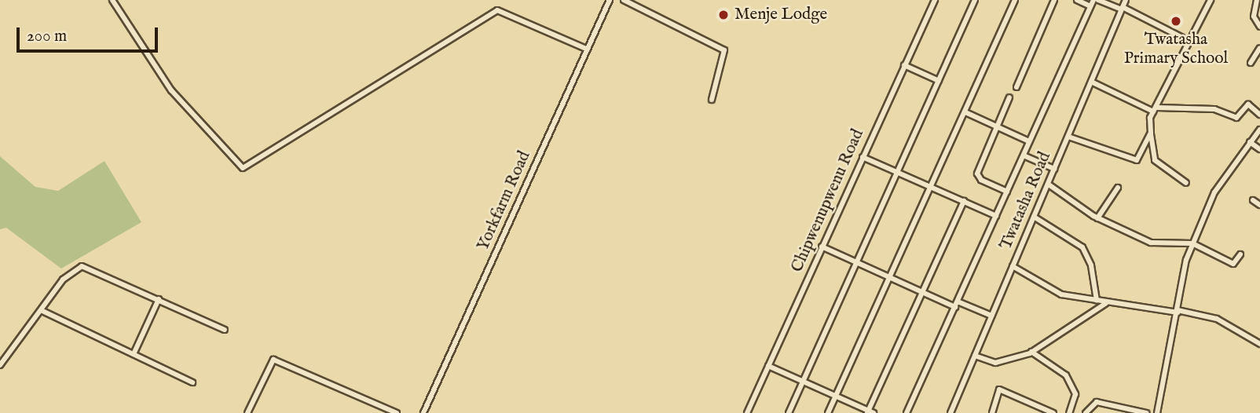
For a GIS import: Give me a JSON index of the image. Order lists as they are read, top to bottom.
{
  "streets": {
    "street": ["Yorkfarm Road", "Chipwenupwenu Road", "Twatasha Road"]
  },
  "places": ["Menje Lodge", "Twatasha Primary School"],
  "scale_bar": "200 m"
}
